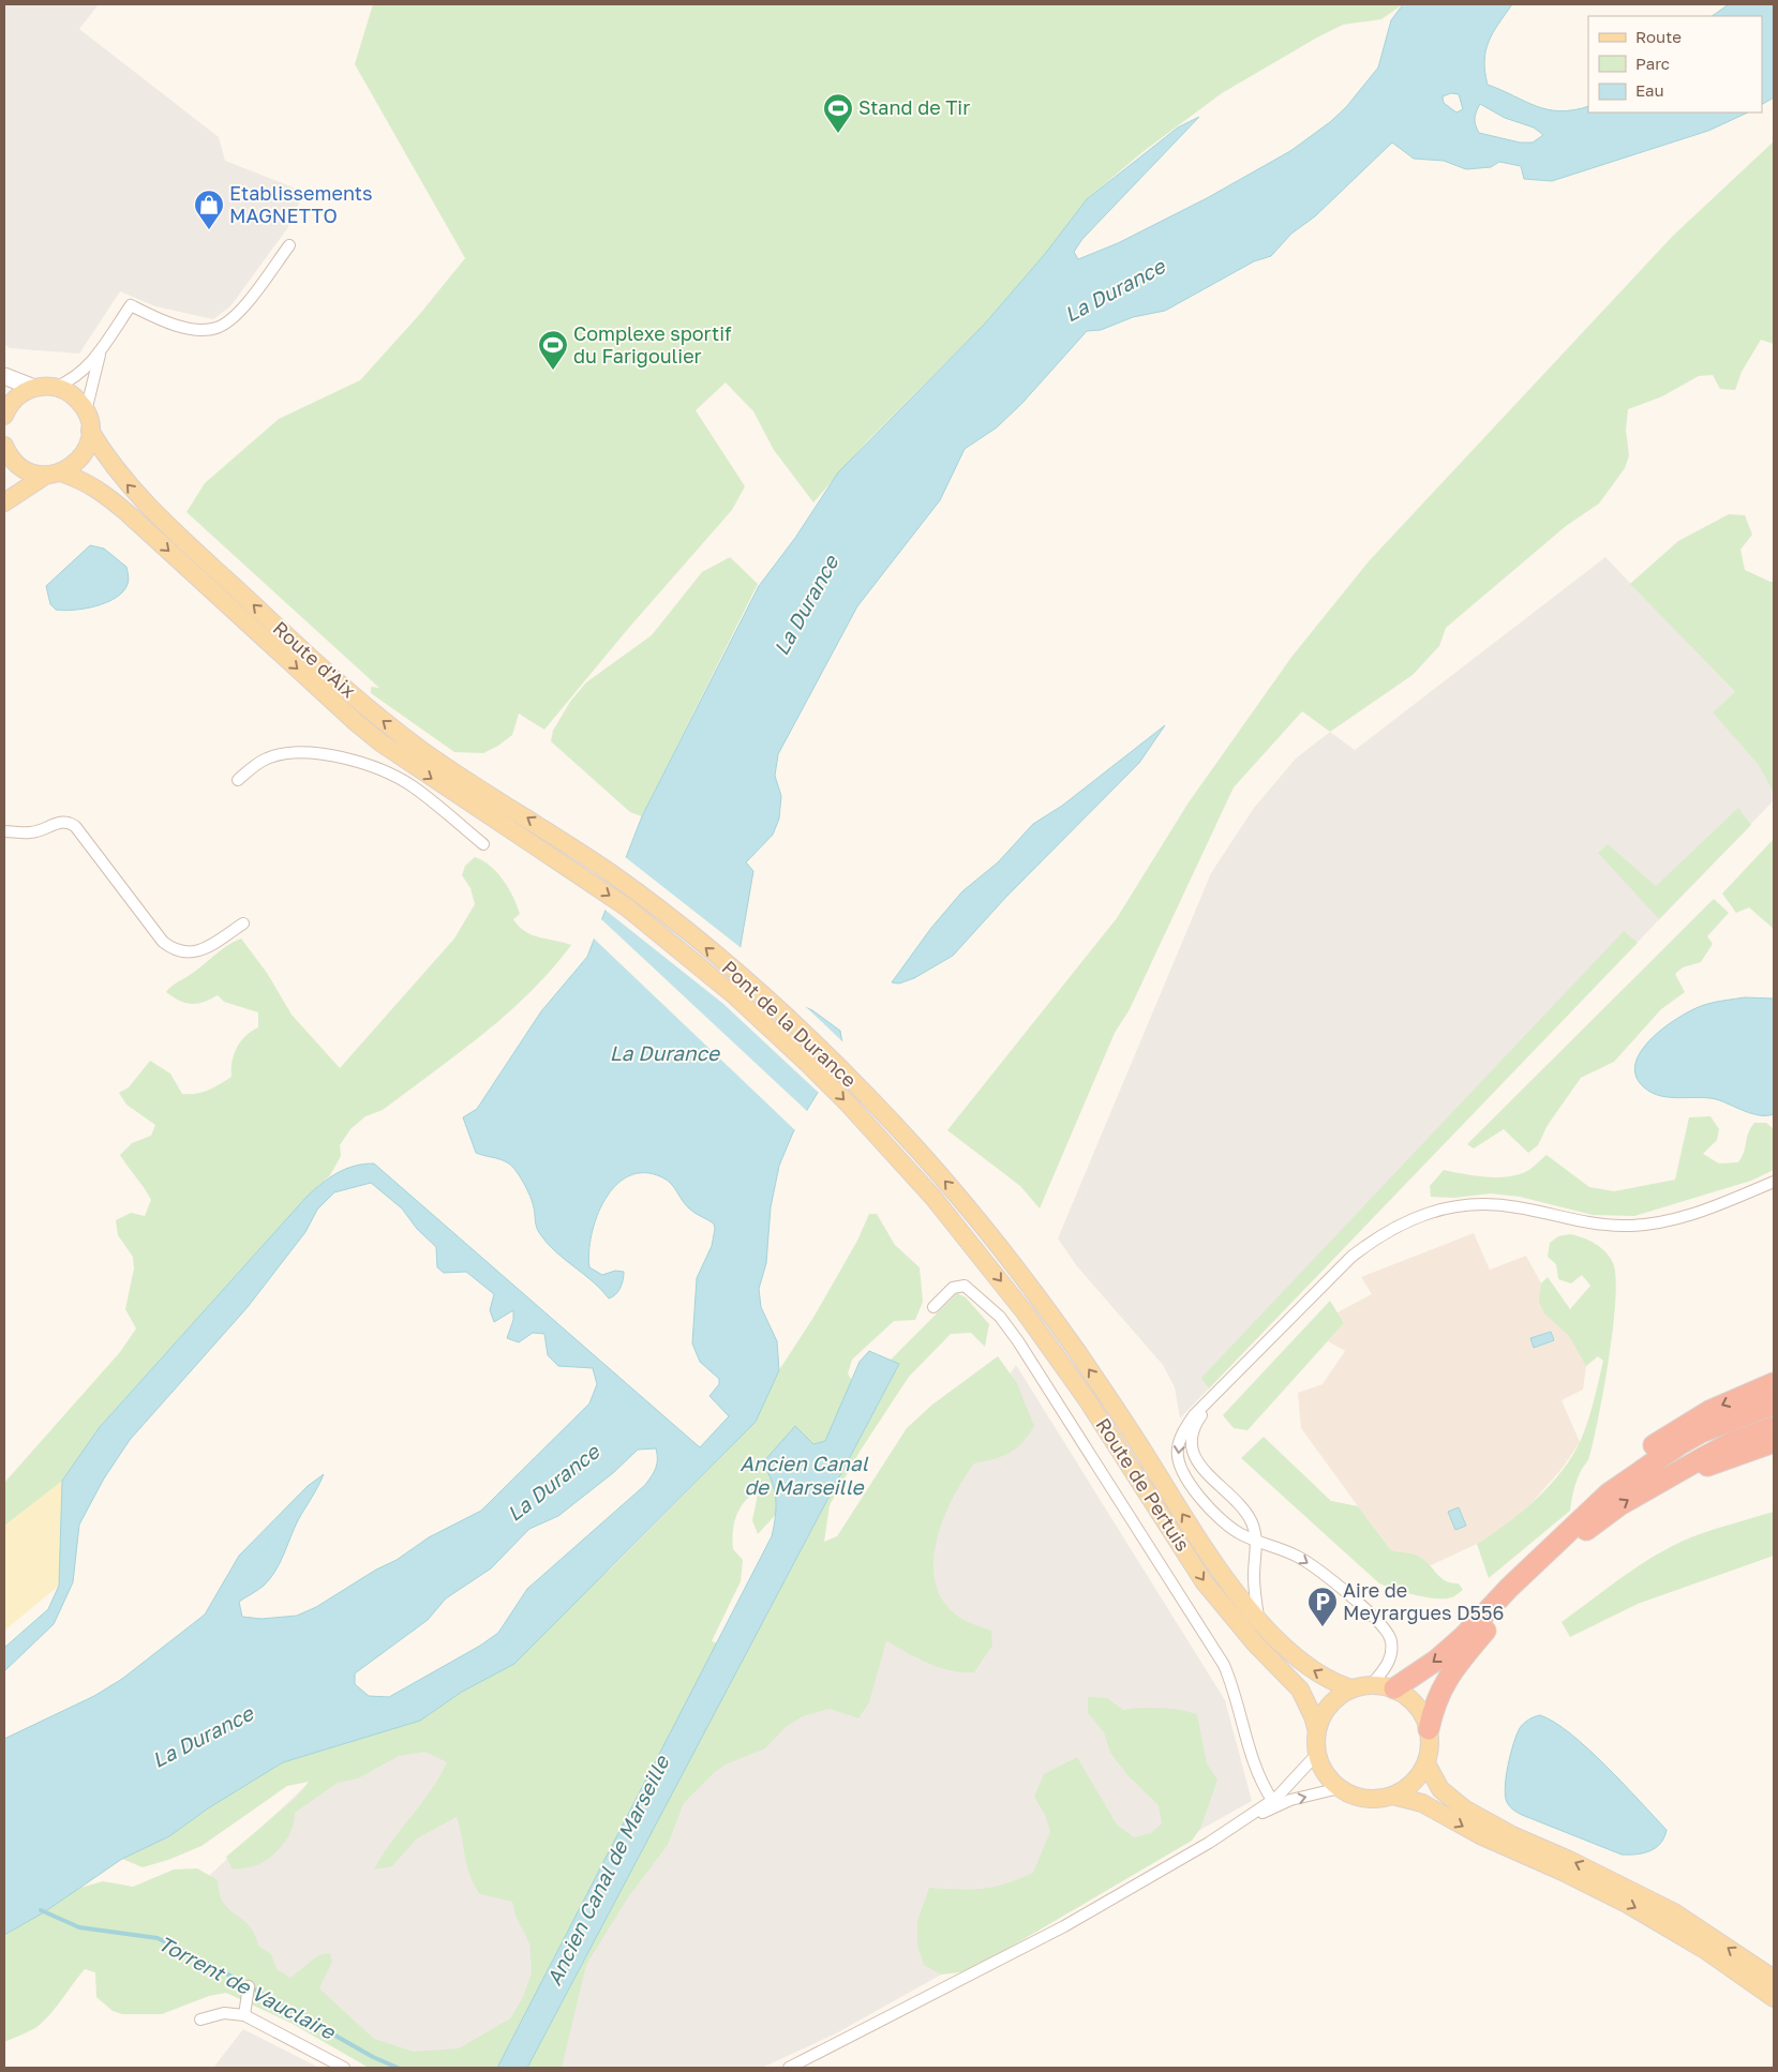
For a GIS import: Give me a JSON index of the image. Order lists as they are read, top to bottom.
{
  "streets": {
    "main road": ["Route d'Aix", "Pont de la Durance", "Route de Pertuis"]
  },
  "crossings": [
    ["Route d'Aix", "Pont de la Durance"],
    ["Pont de la Durance", "Route de Pertuis"]
  ],
  "water": ["La Durance", "Ancien Canal de Marseille", "Torrent de Vauclaire"],
  "places": {
    "sports": ["Stand de Tir", "Complexe sportif du Farigoulier"],
    "shop": ["Etablissements MAGNETTO"],
    "parking": ["Aire de Meyrargues D556"]
  },
  "legend": ["Route", "Parc", "Eau"]
}
